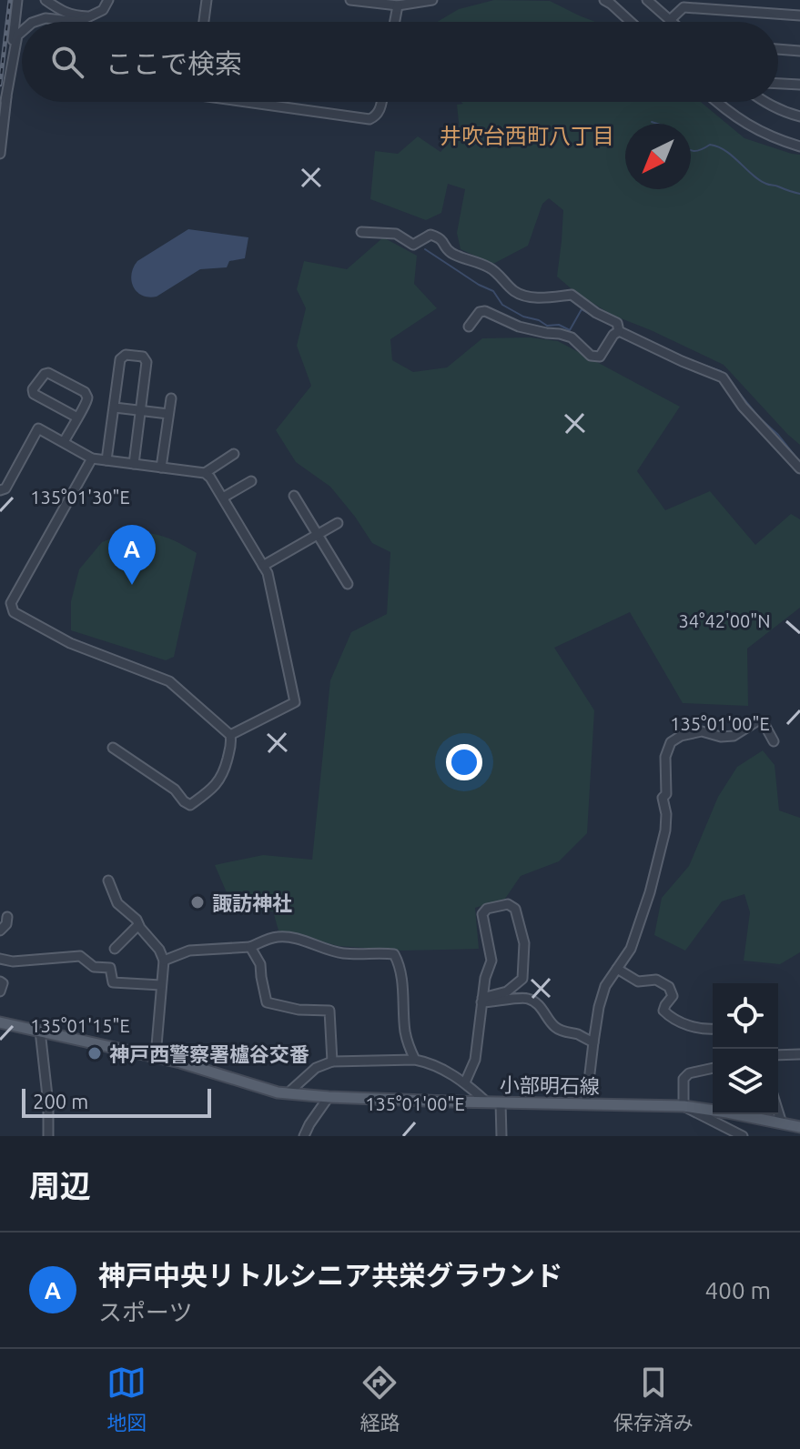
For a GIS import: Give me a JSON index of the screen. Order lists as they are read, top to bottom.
{
  "streets": {
    "main road": ["小部明石線"]
  },
  "districts": ["井吹台西町八丁目"],
  "places": ["諏訪神社", "神戸西警察署櫨谷交番"],
  "scale_bar": "200 m",
  "north": "bottom left",
  "page": {
    "search": "ここで検索",
    "pins": "A",
    "scale": "200 m",
    "heading": "周辺",
    "list": [
      {
        "mark": "A",
        "name": "神戸中央リトルシニア共栄グラウンド",
        "note": "スポーツ",
        "value": "400 m"
      }
    ],
    "nav": ["地図", "経路", "保存済み"]
  },
  "coordinates": [
    "135°01'30\"E",
    "34°42'00\"N",
    "135°01'00\"E",
    "135°01'15\"E"
  ]
}
